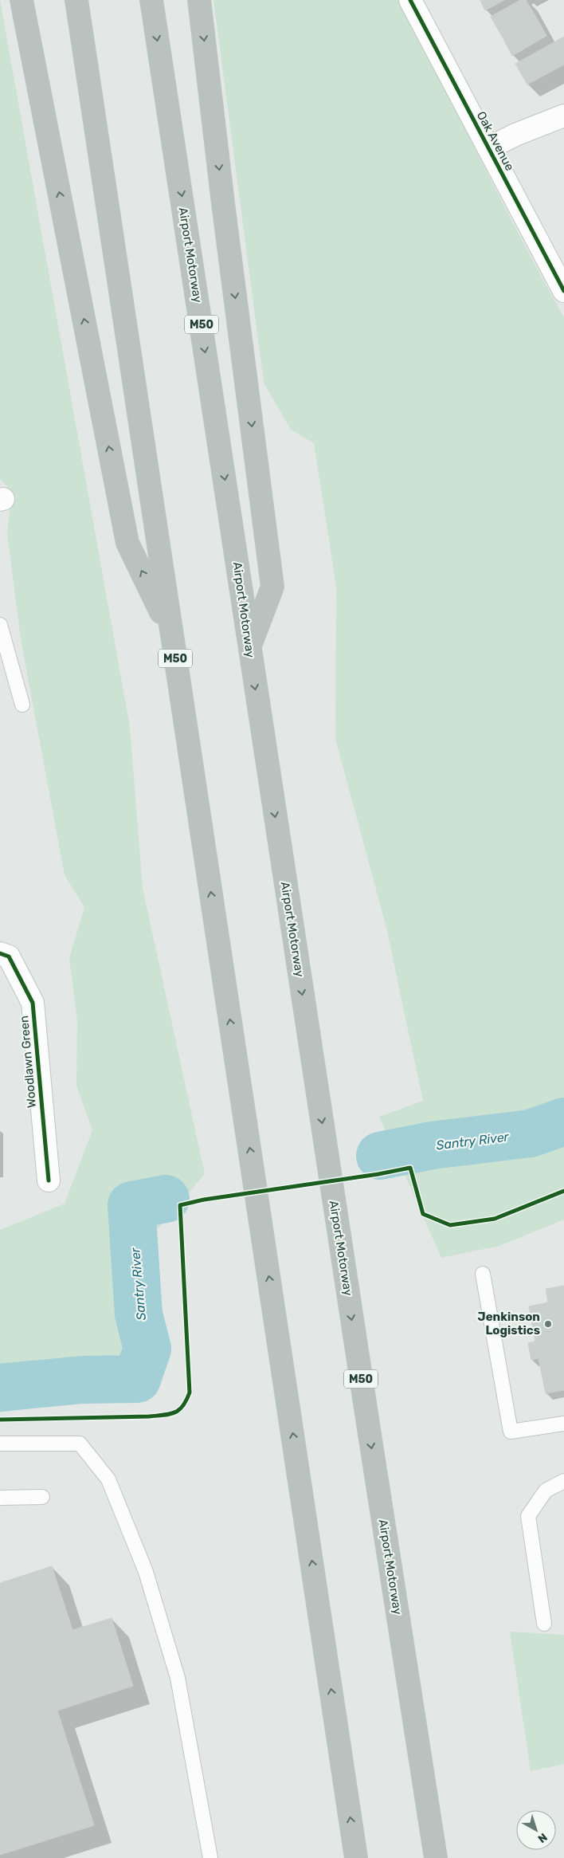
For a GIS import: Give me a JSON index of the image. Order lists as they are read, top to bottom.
{
  "streets": {
    "highway": ["Airport Motorway", "M50"],
    "street": ["Oak Avenue", "Woodlawn Green"]
  },
  "water": ["Santry River"],
  "places": ["Jenkinson Logistics"],
  "north": "bottom right"
}
